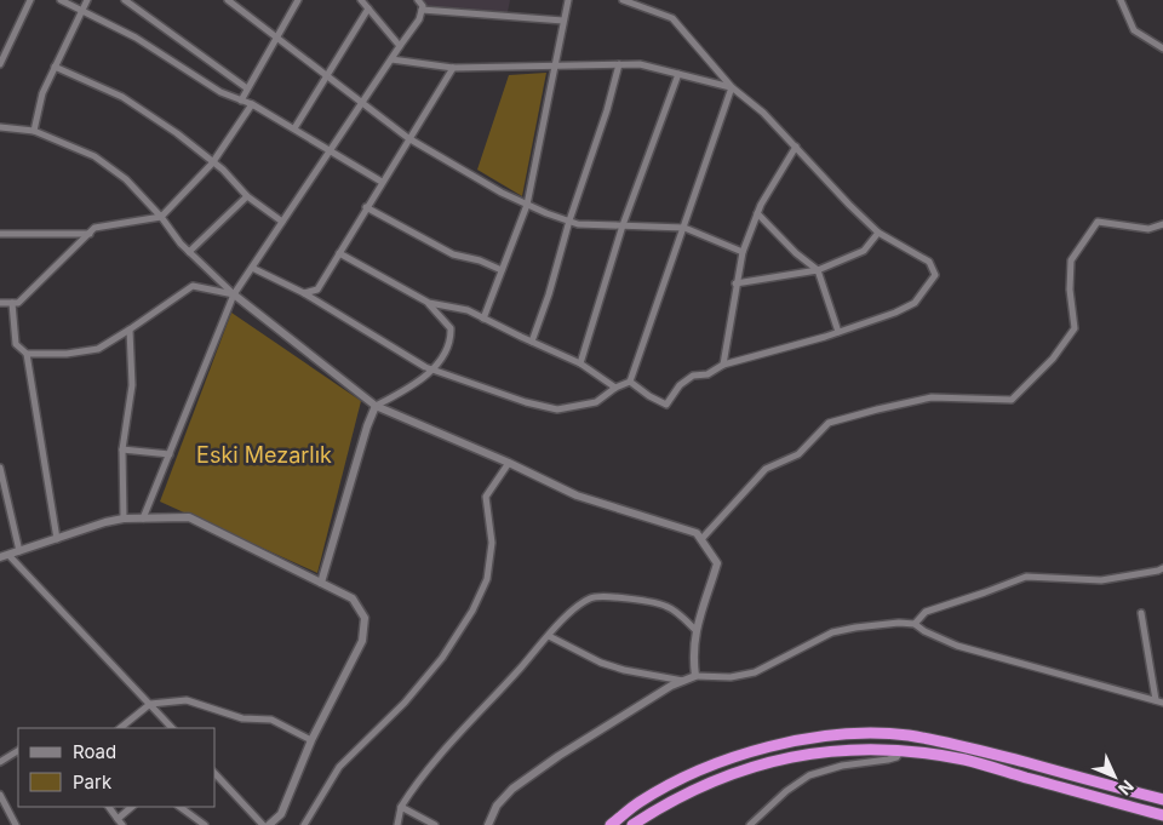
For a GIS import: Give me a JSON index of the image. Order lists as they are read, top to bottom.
{
  "parks": ["Eski Mezarlık"],
  "legend": ["Road", "Park"],
  "north": "bottom right"
}
